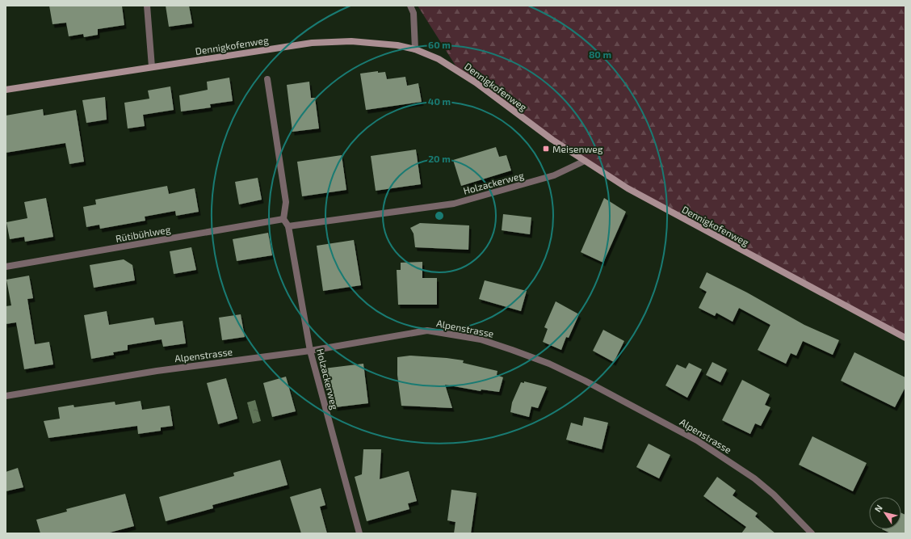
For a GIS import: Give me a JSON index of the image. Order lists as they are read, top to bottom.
{
  "streets": {
    "street": [
      "Dennigkofenweg",
      "Holzackerweg",
      "Rütibühlweg",
      "Alpenstrasse"
    ]
  },
  "crossings": [
    ["Dennigkofenweg", "Holzackerweg"],
    ["Holzackerweg", "Rütibühlweg"],
    ["Holzackerweg", "Alpenstrasse"]
  ],
  "places": {
    "transit": ["Meisenweg"]
  },
  "north": "top left",
  "rings": [
    "60 m",
    "80 m",
    "40 m",
    "20 m"
  ]
}
